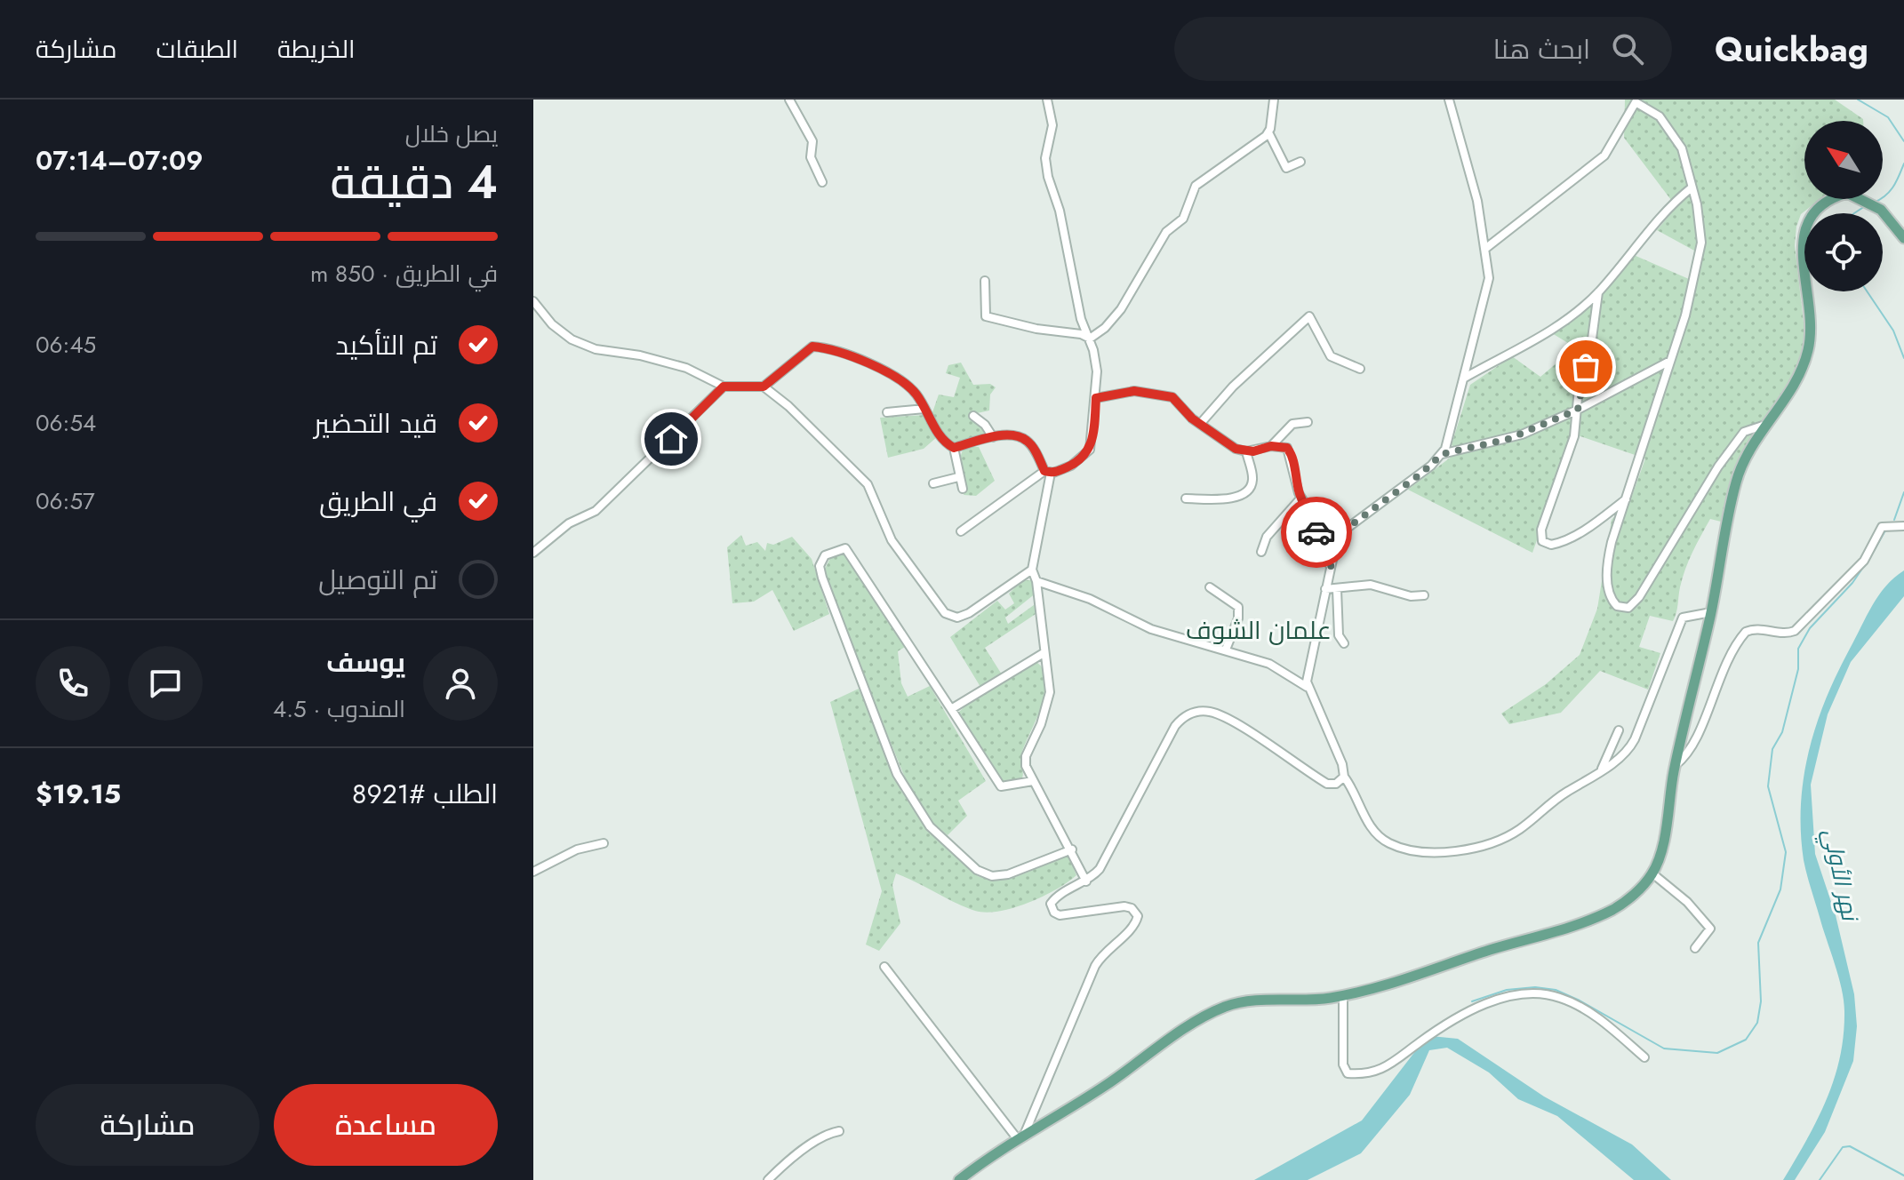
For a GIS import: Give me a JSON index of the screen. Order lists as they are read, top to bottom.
{
  "districts": ["علمان الشوف"],
  "water": ["نهر الأولي"],
  "north": "top left",
  "page": {
    "header": "Quickbag",
    "search": "ابحث هنا",
    "nav": ["الخريطة", "الطبقات", "مشاركة"],
    "heading": ["4 دقيقة", "يصل خلال", "07:09–07:14"],
    "panel": [
      "يوسف",
      "المندوب · 4.5",
      "الطلب #8921",
      "$19.15"
    ],
    "bar": "في الطريق · 850 m",
    "list": [
      ["تم التأكيد", "06:45"],
      ["قيد التحضير", "06:54"],
      ["في الطريق", "06:57"],
      "تم التوصيل"
    ],
    "buttons": ["مساعدة", "مشاركة"]
  }
}
